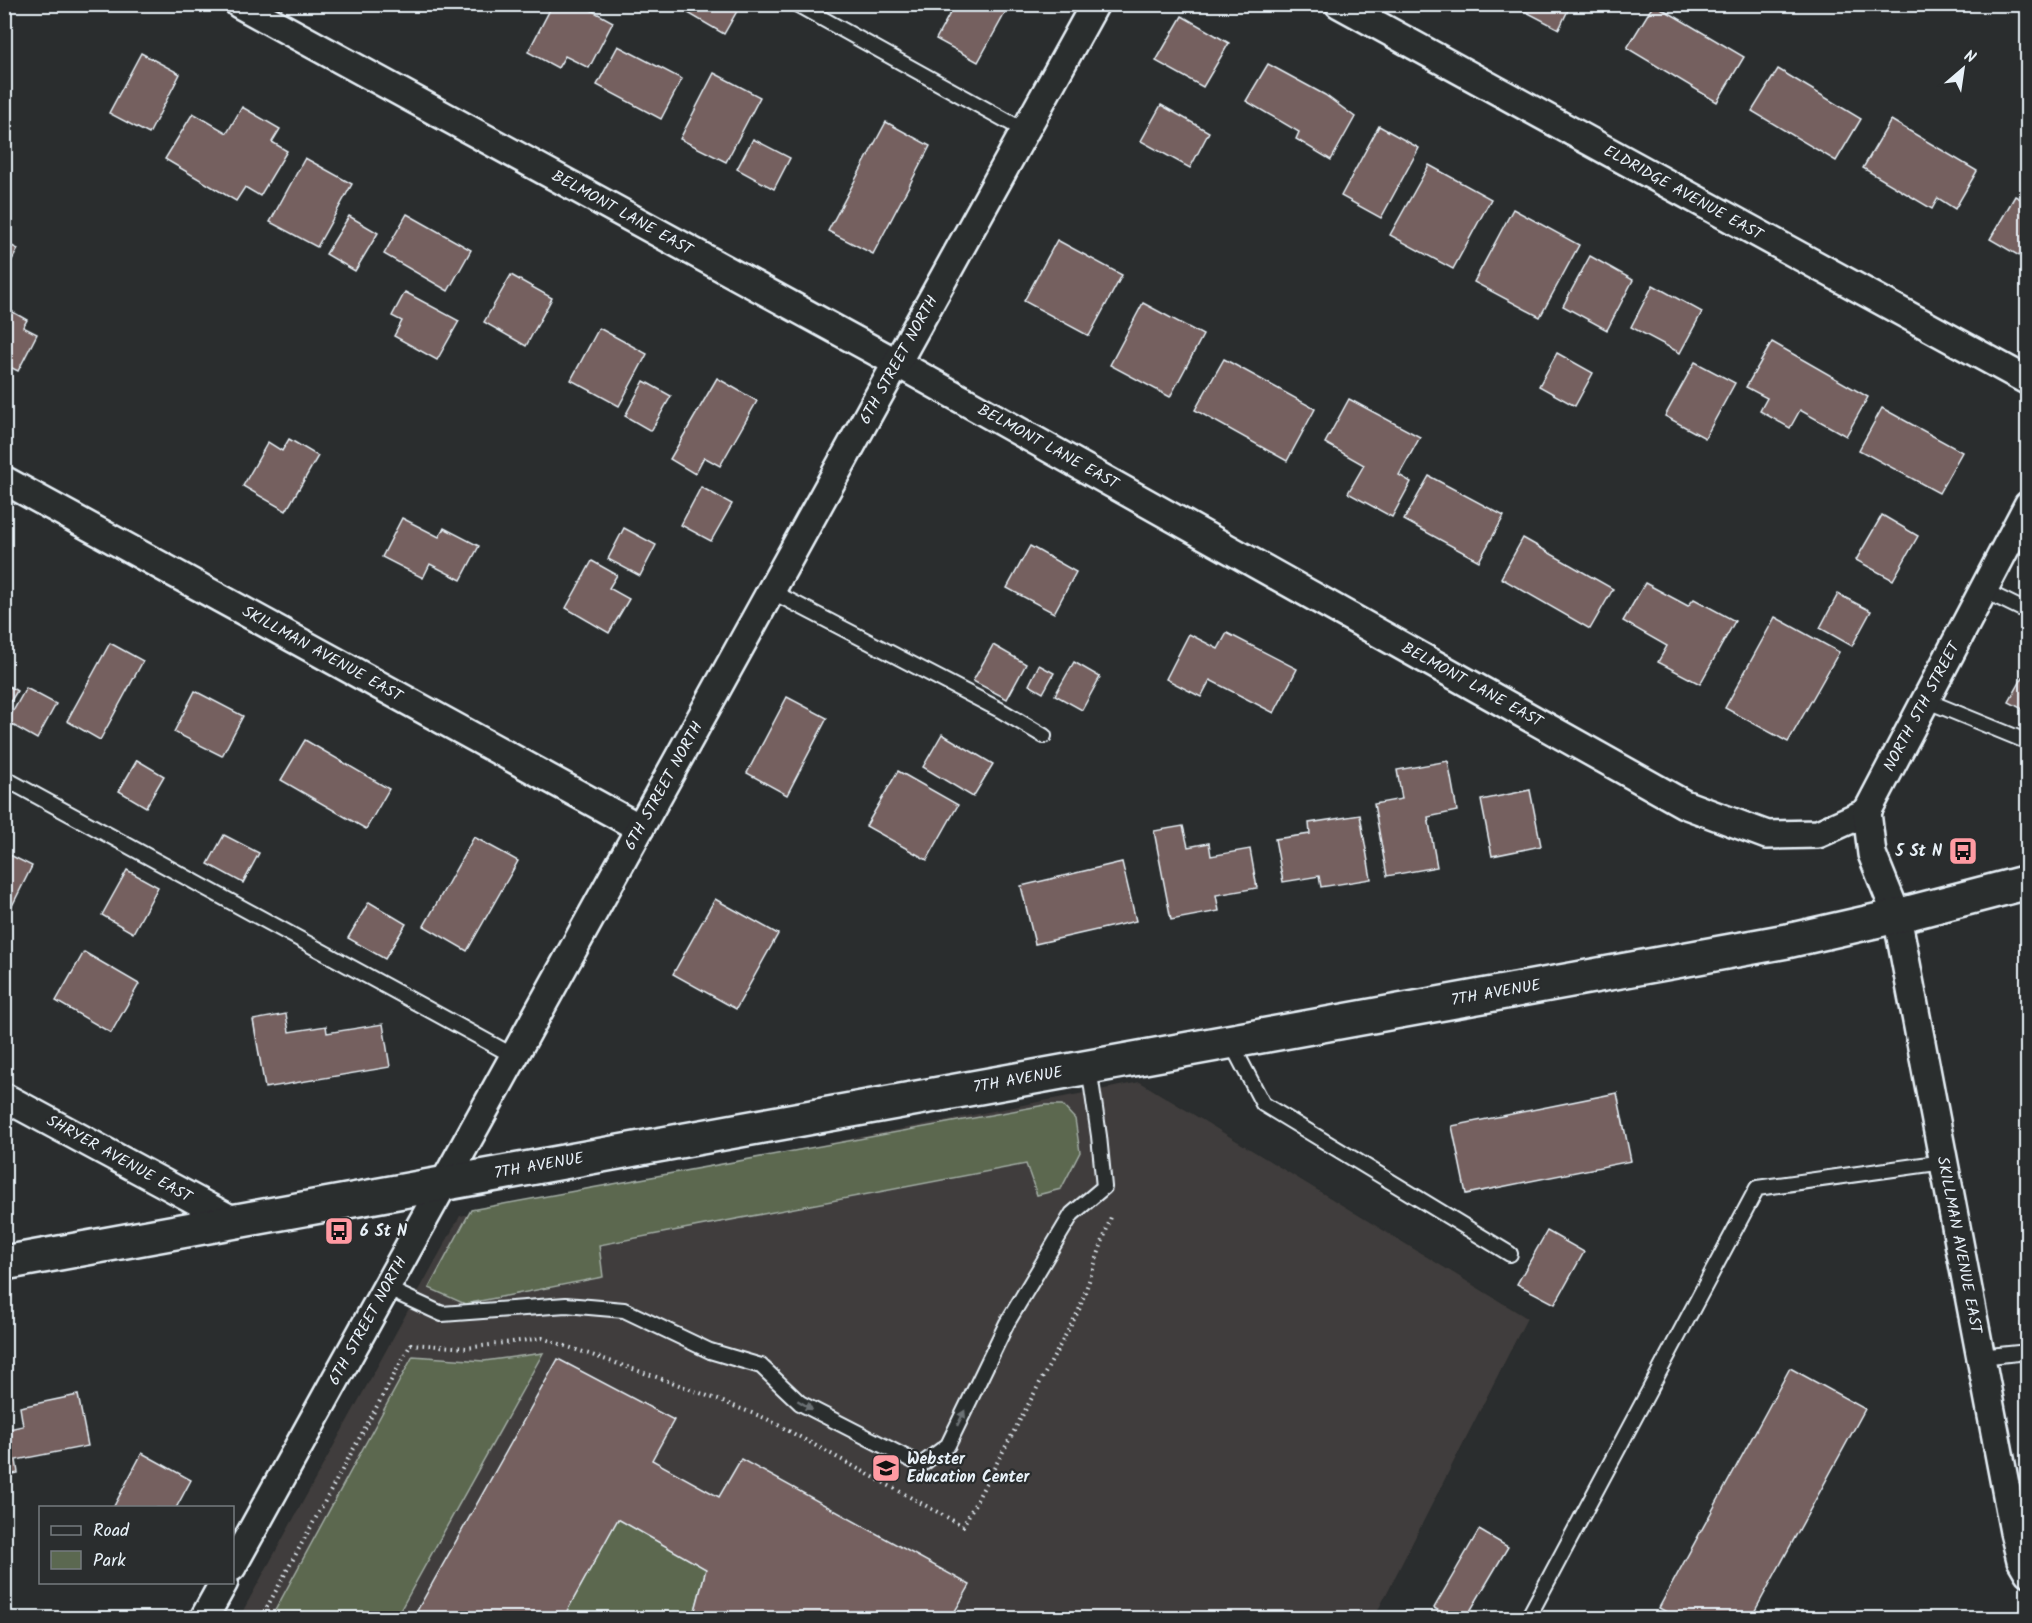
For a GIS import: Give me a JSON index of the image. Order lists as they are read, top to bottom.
{
  "streets": {
    "street": [
      "ELDRIDGE AVENUE EAST",
      "BELMONT LANE EAST",
      "6TH STREET NORTH",
      "SKILLMAN AVENUE EAST",
      "NORTH 5TH STREET",
      "7TH AVENUE",
      "SHRYER AVENUE EAST"
    ]
  },
  "crossings": [
    ["BELMONT LANE EAST", "6TH STREET NORTH"],
    ["BELMONT LANE EAST", "NORTH 5TH STREET"],
    ["6TH STREET NORTH", "SKILLMAN AVENUE EAST"],
    ["6TH STREET NORTH", "7TH AVENUE"],
    ["SKILLMAN AVENUE EAST", "7TH AVENUE"],
    ["7TH AVENUE", "SHRYER AVENUE EAST"]
  ],
  "places": {
    "bus stop": ["5 St N", "6 St N"],
    "school or university": ["Webster Education Center"]
  },
  "legend": ["Road", "Park"],
  "north": "top right"
}
